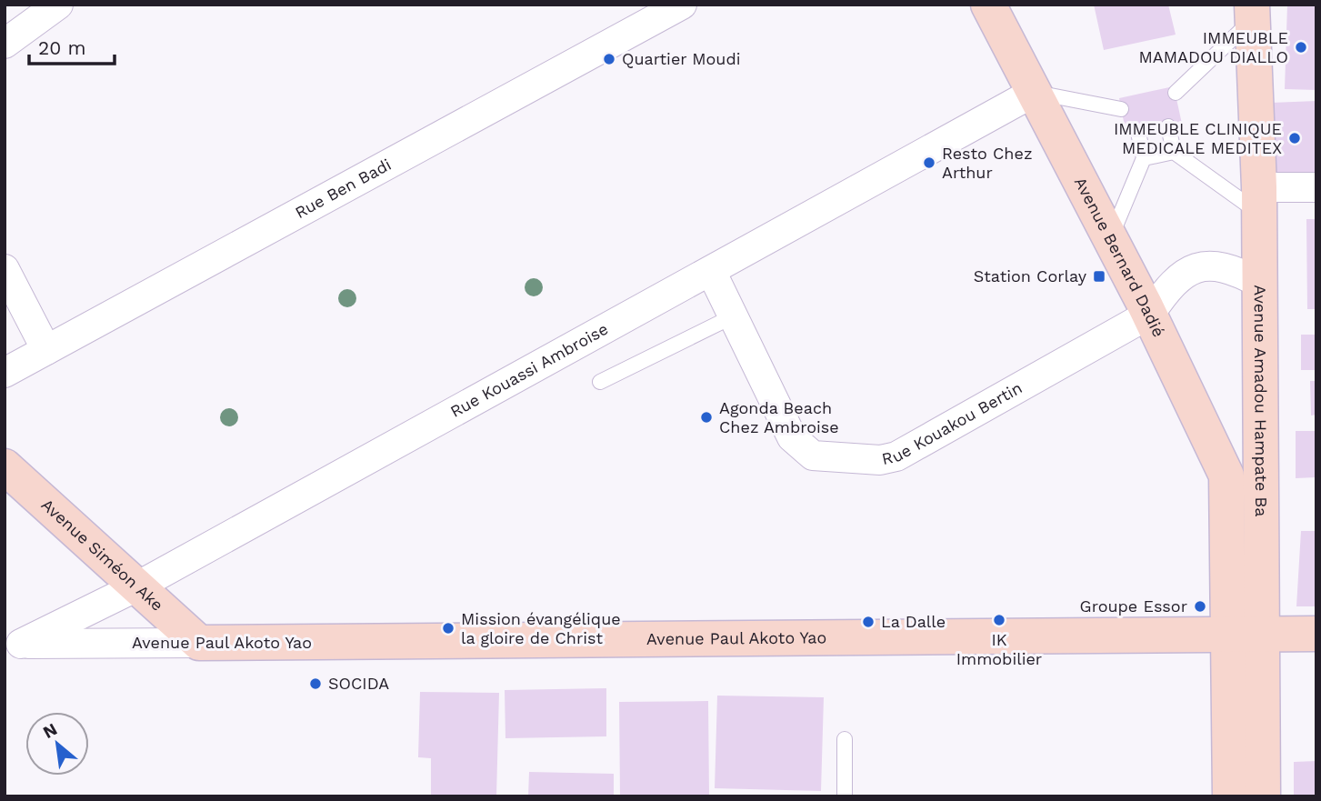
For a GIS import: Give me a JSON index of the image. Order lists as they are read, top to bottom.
{
  "streets": {
    "street": [
      "Rue Ben Badi",
      "Avenue Bernard Dadié",
      "Rue Kouassi Ambroise",
      "Avenue Amadou Hampate Ba",
      "Rue Kouakou Bertin",
      "Avenue Siméon Ake",
      "Avenue Paul Akoto Yao"
    ]
  },
  "crossings": [
    ["Avenue Bernard Dadié", "Rue Kouassi Ambroise"],
    ["Avenue Bernard Dadié", "Avenue Amadou Hampate Ba"],
    ["Avenue Bernard Dadié", "Rue Kouakou Bertin"],
    ["Rue Kouassi Ambroise", "Rue Kouakou Bertin"],
    ["Rue Kouassi Ambroise", "Avenue Siméon Ake"],
    ["Rue Kouassi Ambroise", "Avenue Paul Akoto Yao"],
    ["Avenue Amadou Hampate Ba", "Rue Kouakou Bertin"],
    ["Avenue Amadou Hampate Ba", "Avenue Paul Akoto Yao"],
    ["Avenue Siméon Ake", "Avenue Paul Akoto Yao"]
  ],
  "places": {
    "other": [
      "IMMEUBLE MAMADOU DIALLO",
      "Quartier Moudi",
      "IMMEUBLE CLINIQUE MEDICALE MEDITEX",
      "Resto Chez Arthur",
      "Agonda Beach Chez Ambroise",
      "Groupe Essor",
      "IK Immobilier",
      "La Dalle",
      "Mission évangélique la gloire de Christ",
      "SOCIDA"
    ],
    "transit": ["Station Corlay"]
  },
  "scale_bar": "20 m",
  "north": "top left"
}
